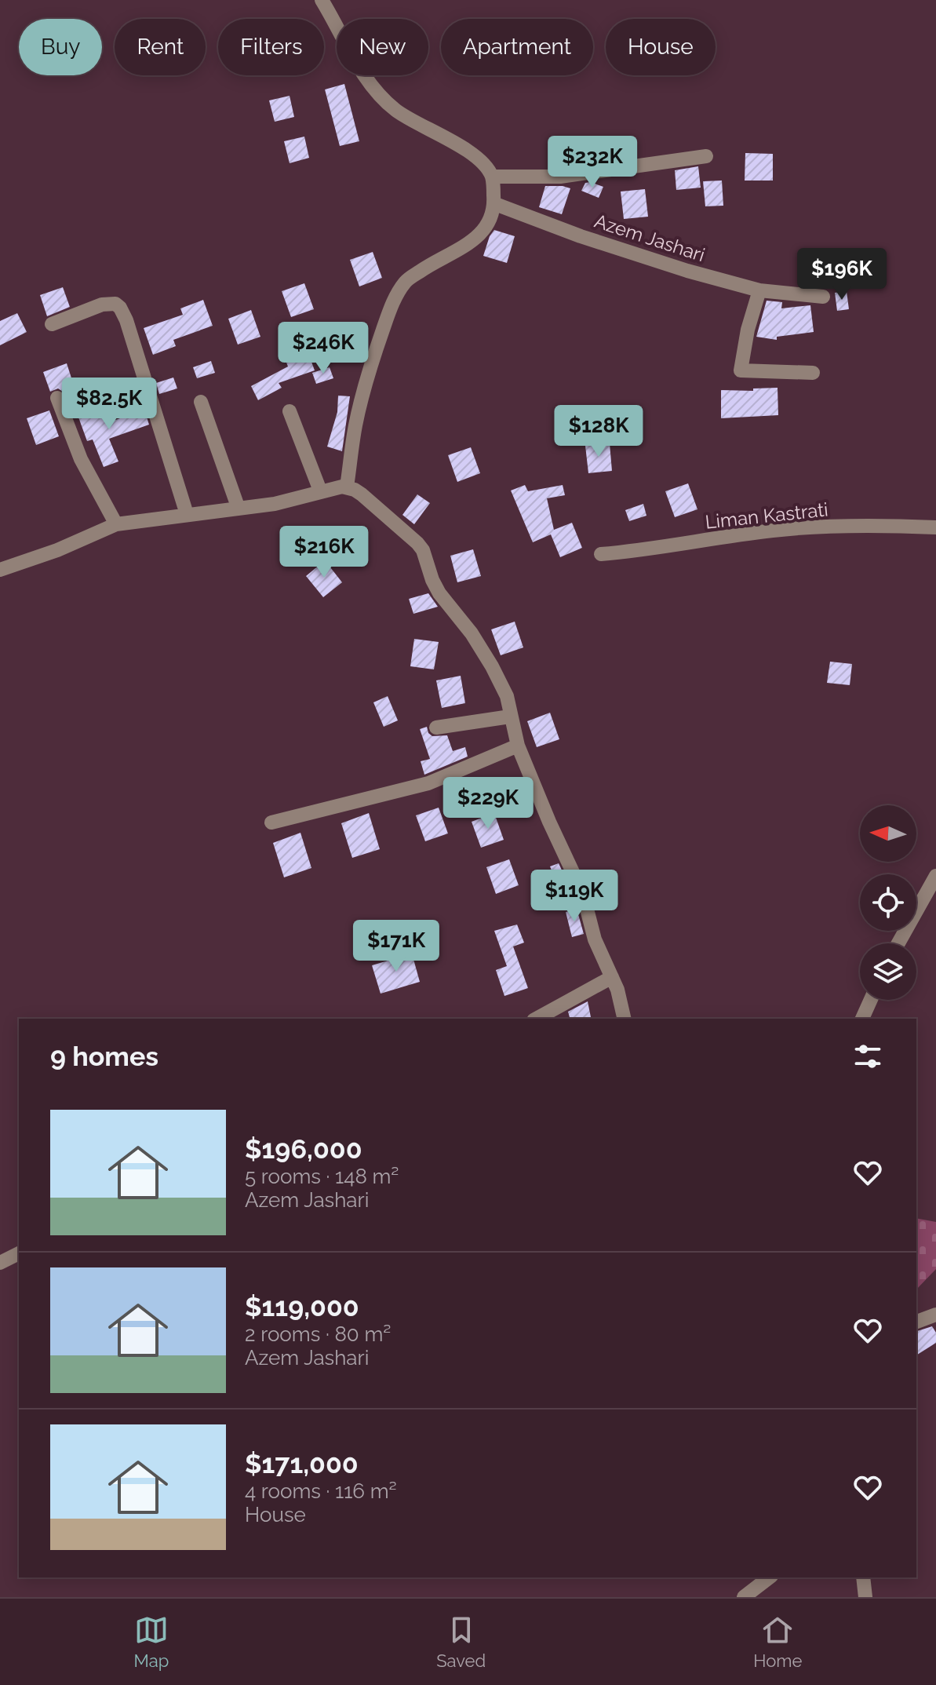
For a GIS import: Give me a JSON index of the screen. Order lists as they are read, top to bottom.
{
  "streets": {
    "street": ["Azem Jashari", "Liman Kastrati"]
  },
  "north": "left",
  "page": {
    "chip": [
      "Buy",
      "Rent",
      "Filters",
      "New",
      "Apartment",
      "House"
    ],
    "price": [
      "$232K",
      "$196K",
      "$246K",
      "$82.5K",
      "$128K",
      "$216K",
      "$229K",
      "$119K",
      "$171K"
    ],
    "heading": "9 homes",
    "list": [
      {
        "name": "$196,000",
        "note": "5 rooms · 148 m² · Azem Jashari"
      },
      {
        "name": "$119,000",
        "note": "2 rooms · 80 m² · Azem Jashari"
      },
      {
        "name": "$171,000",
        "note": "4 rooms · 116 m² · House"
      }
    ],
    "tabs": ["Map", "Saved", "Home"]
  }
}
